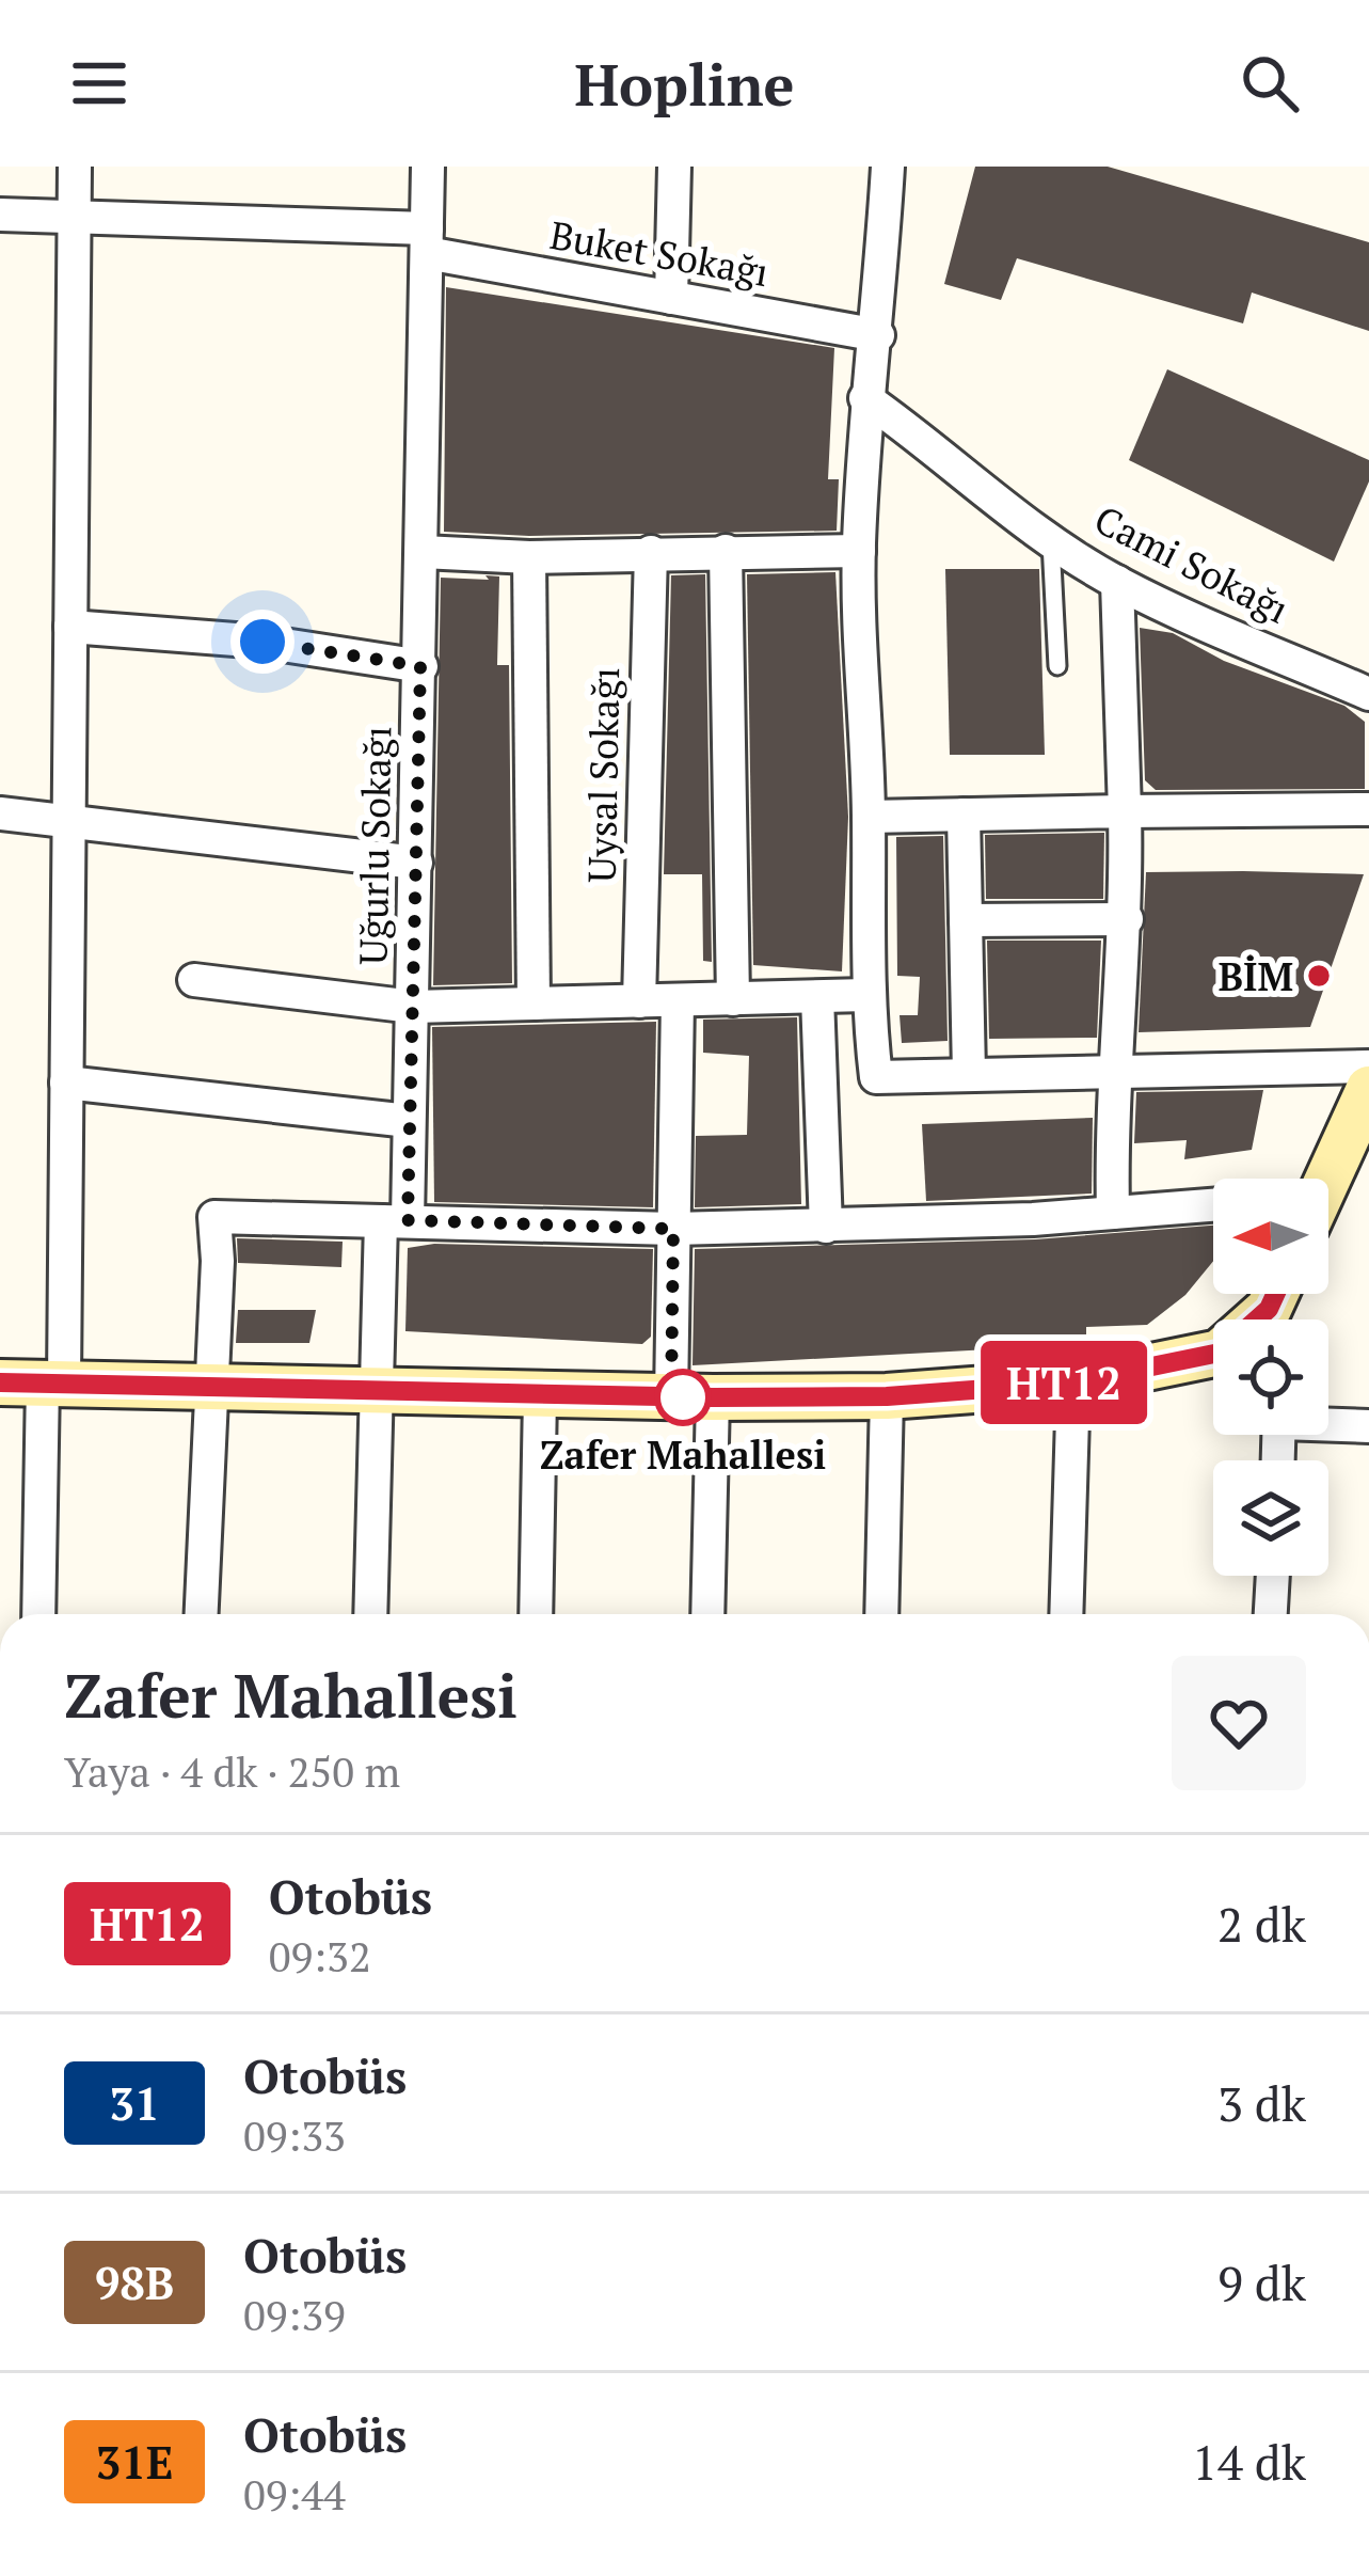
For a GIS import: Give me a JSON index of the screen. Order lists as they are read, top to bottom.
{
  "streets": {
    "street": [
      "Buket Sokağı",
      "Cami Sokağı",
      "Uysal Sokağı",
      "Uğurlu Sokağı"
    ]
  },
  "crossings": [
    ["Buket Sokağı", "Uğurlu Sokağı"]
  ],
  "places": ["BİM", "Zafer Mahallesi"],
  "lines": ["bus line HT12"],
  "north": "left",
  "page": {
    "header": "Hopline",
    "on_map": "HT12",
    "heading": ["Zafer Mahallesi", "Yaya · 4 dk · 250 m"],
    "list": [
      {
        "mark": "HT12",
        "name": "Otobüs",
        "note": "09:32",
        "value": "2 dk"
      },
      {
        "mark": "31",
        "name": "Otobüs",
        "note": "09:33",
        "value": "3 dk"
      },
      {
        "mark": "98B",
        "name": "Otobüs",
        "note": "09:39",
        "value": "9 dk"
      },
      {
        "mark": "31E",
        "name": "Otobüs",
        "note": "09:44",
        "value": "14 dk"
      }
    ]
  }
}
